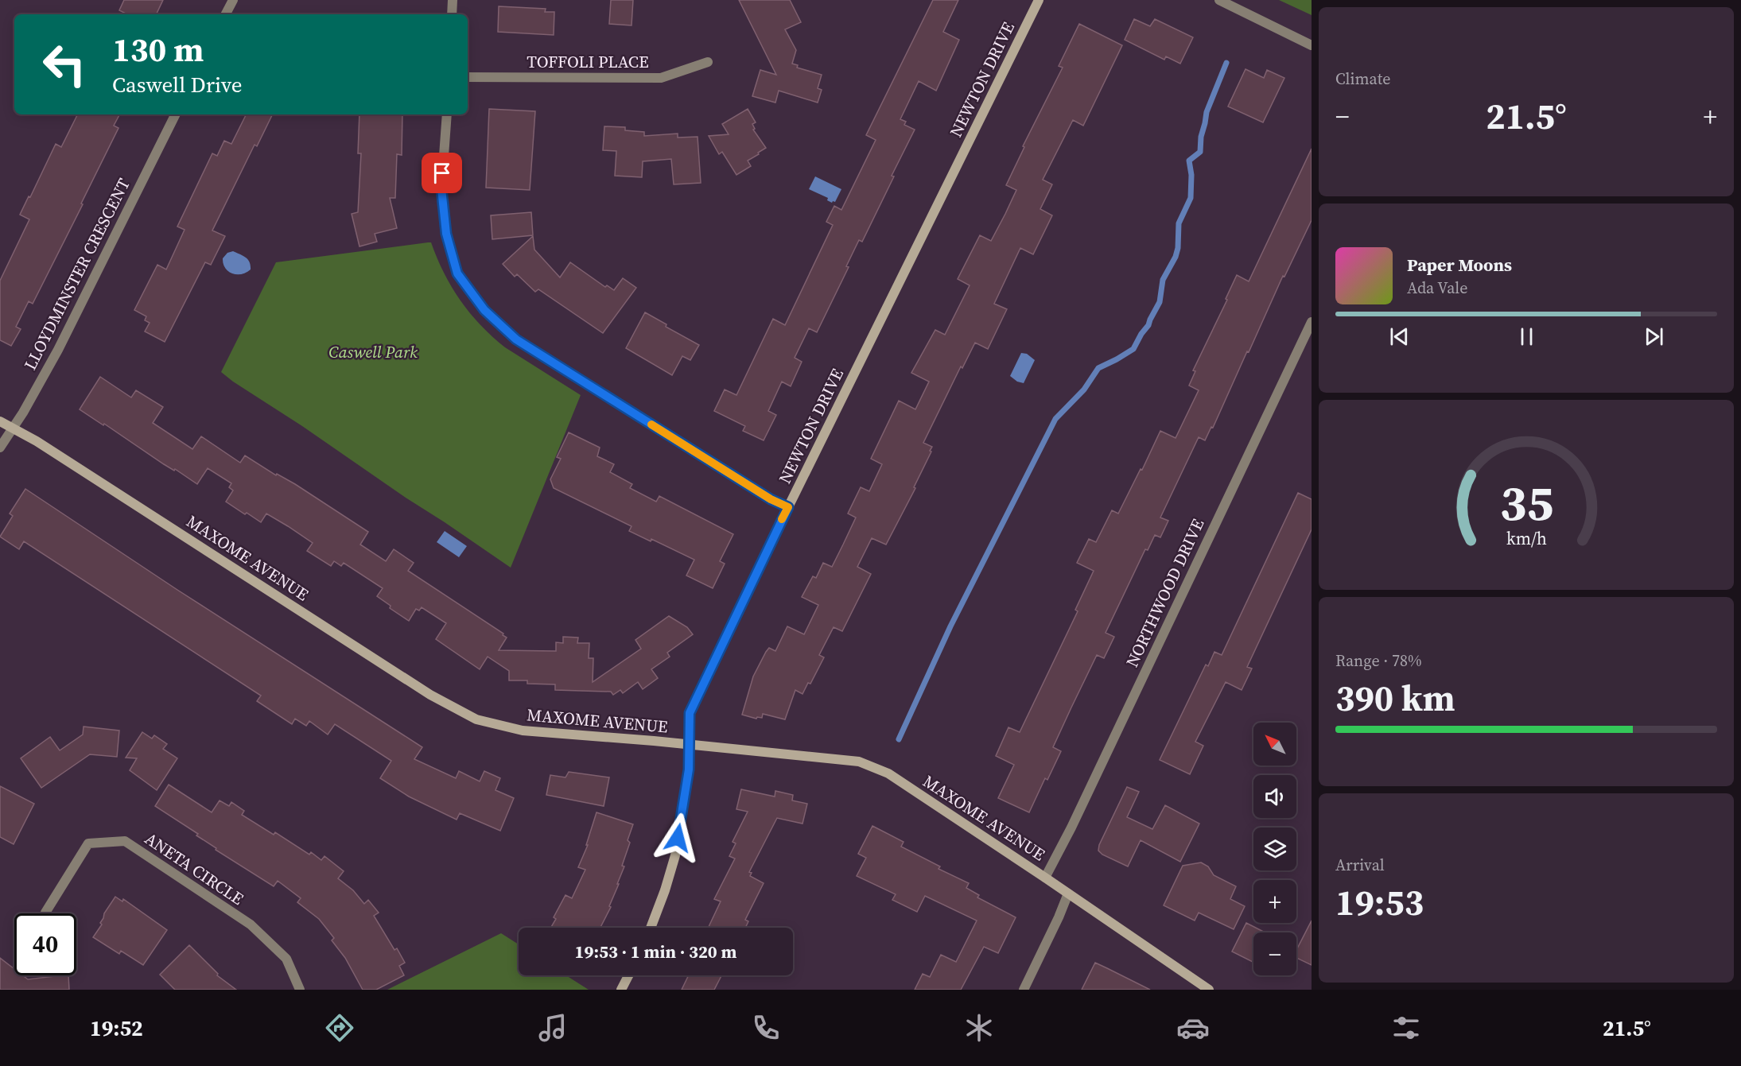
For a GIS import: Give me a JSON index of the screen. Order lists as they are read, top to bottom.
{
  "streets": {
    "street": [
      "TOFFOLI PLACE",
      "NEWTON DRIVE",
      "LLOYDMINSTER CRESCENT",
      "MAXOME AVENUE",
      "NORTHWOOD DRIVE",
      "ANETA CIRCLE"
    ]
  },
  "crossings": [
    ["NEWTON DRIVE", "MAXOME AVENUE"],
    ["LLOYDMINSTER CRESCENT", "MAXOME AVENUE"],
    ["MAXOME AVENUE", "NORTHWOOD DRIVE"]
  ],
  "parks": ["Caswell Park"],
  "north": "top left",
  "page": {
    "tile": [
      "Climate",
      ["Range · 78%", "390 km"],
      ["Arrival", "19:53"]
    ],
    "turn": ["130 m", "Caswell Drive"],
    "heat": ["−", "21.5°", "+"],
    "song": ["Paper Moons", "Ada Vale"],
    "map_buttons": ["+", "−"],
    "limit": "40",
    "trip": "19:53 · 1 min · 320 m",
    "tabs": ["19:52", "21.5°"],
    "gauge": ["35", "km/h"]
  }
}
